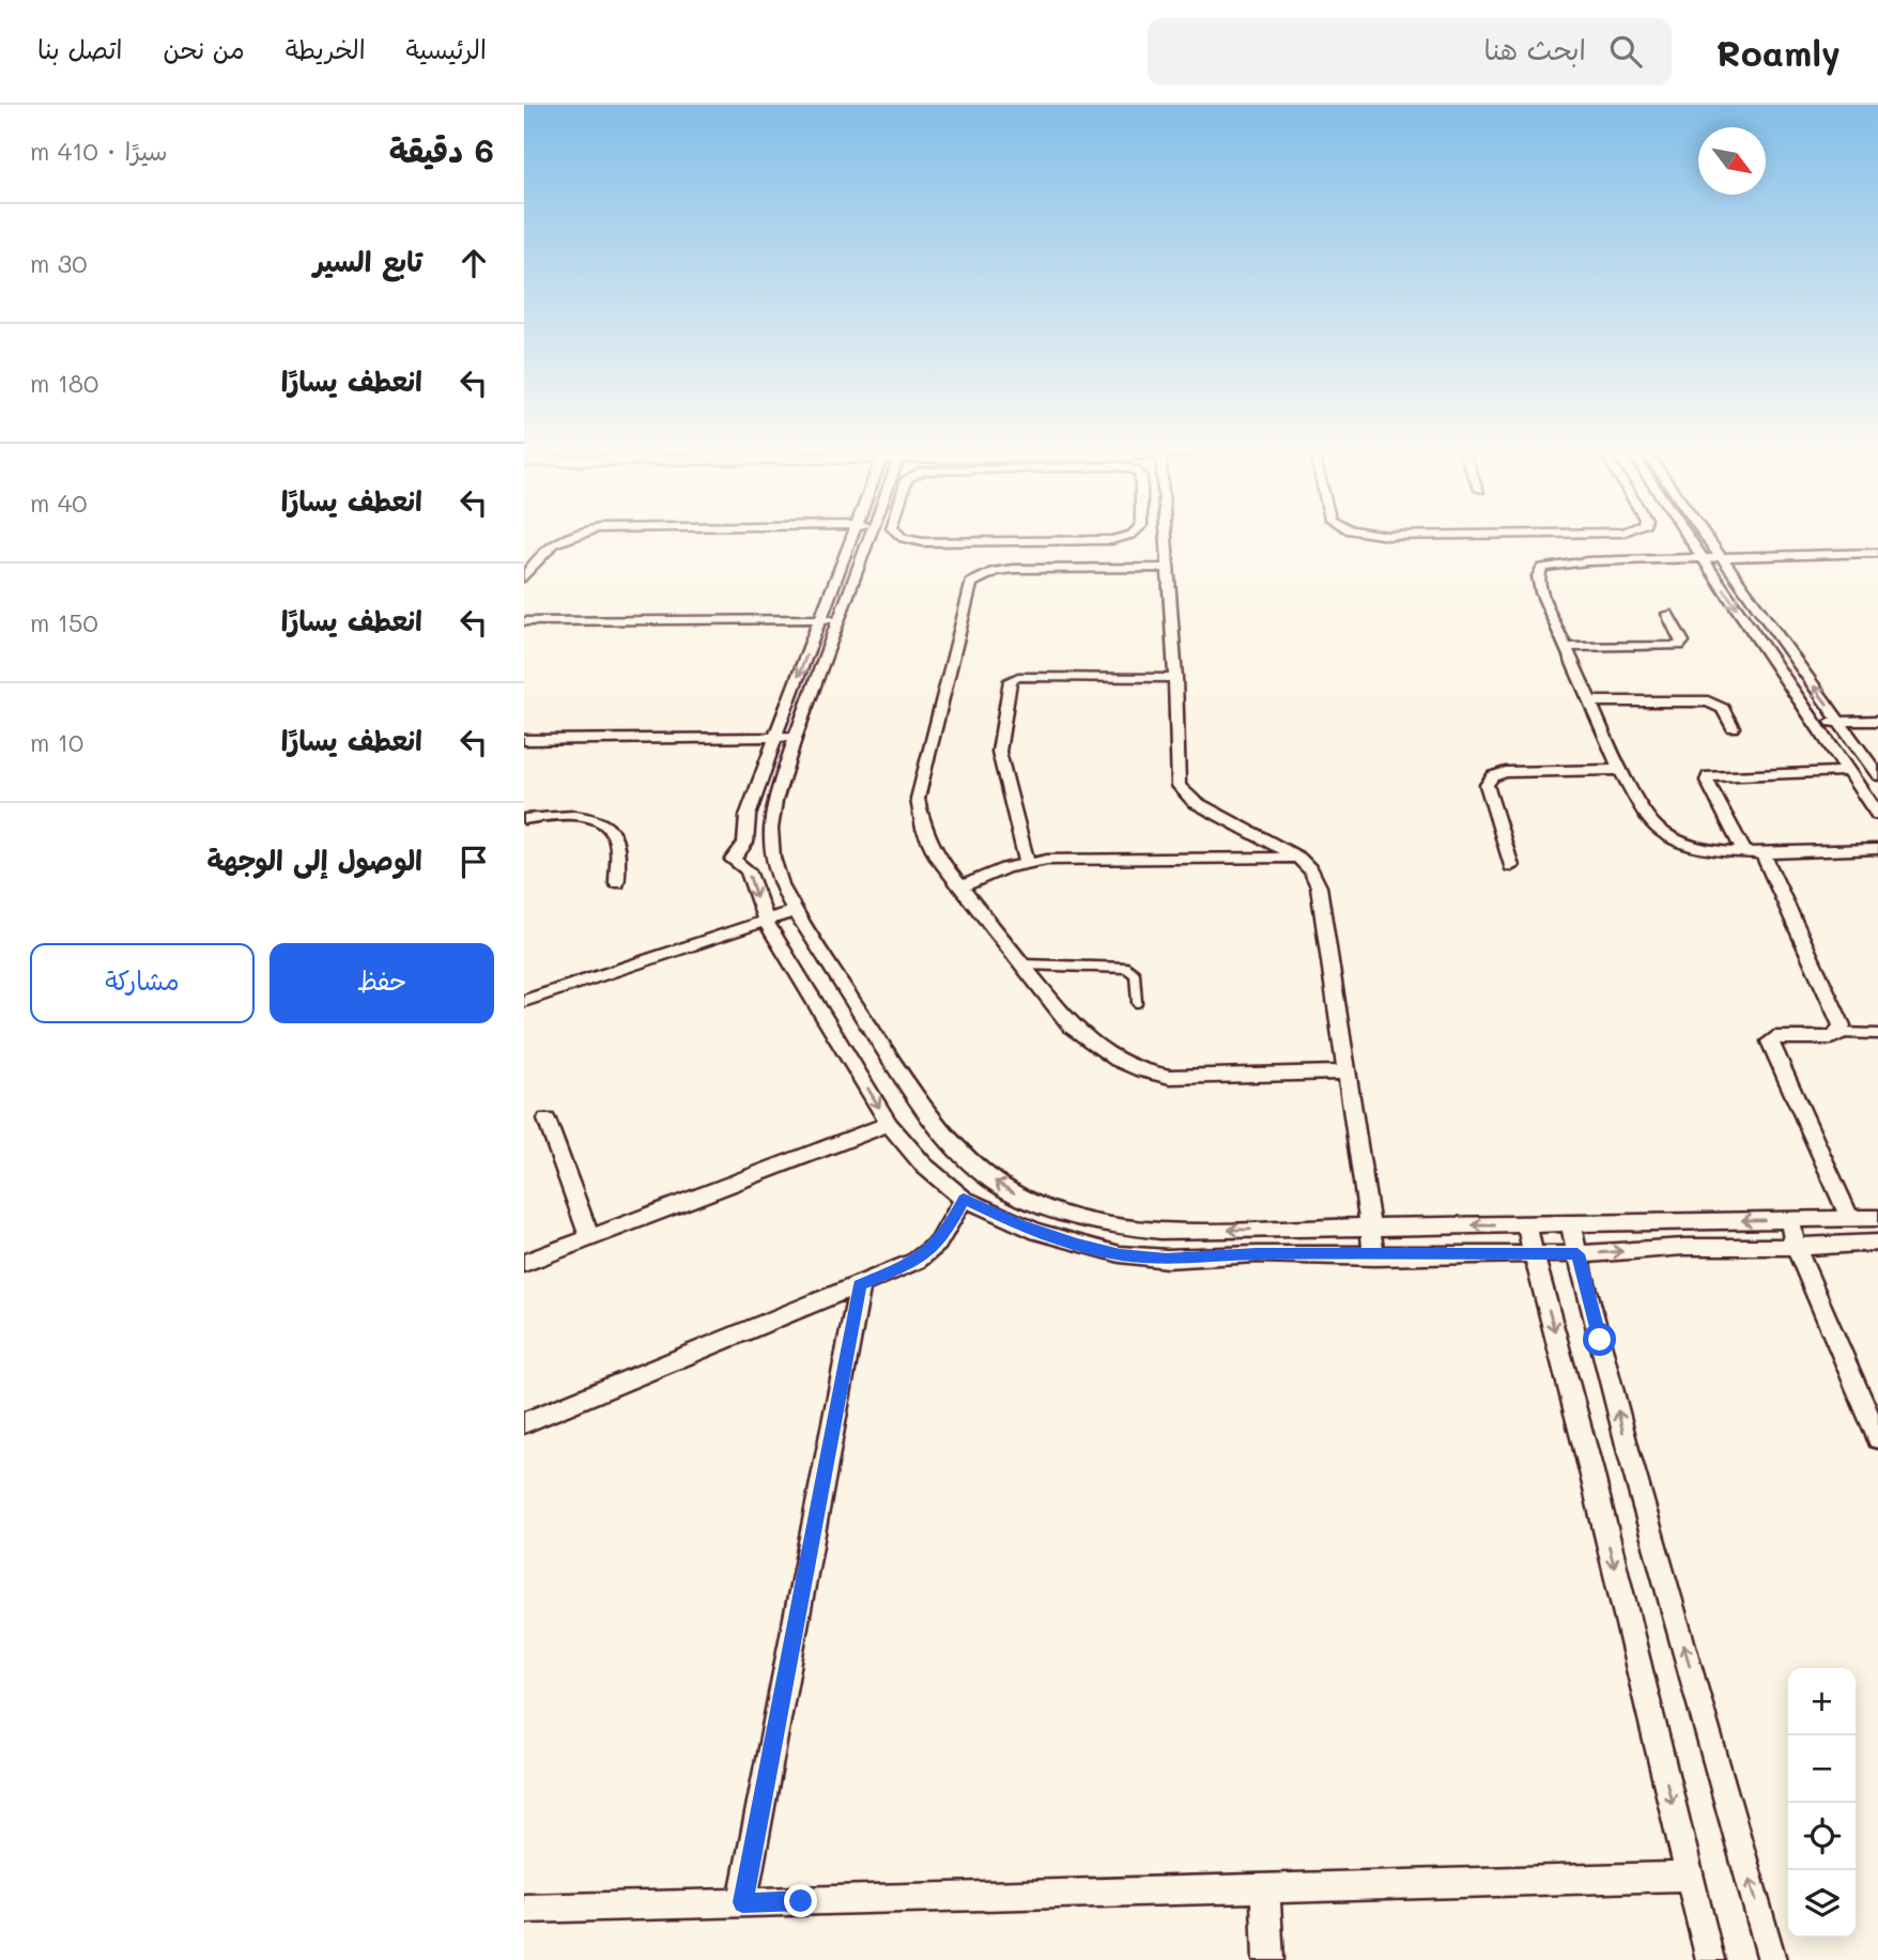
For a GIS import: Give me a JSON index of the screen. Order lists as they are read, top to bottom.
{
  "north": "bottom right",
  "page": {
    "header": "Roamly",
    "search": "ابحث هنا",
    "nav": [
      "الرئيسية",
      "الخريطة",
      "من نحن",
      "اتصل بنا"
    ],
    "heading": ["6 دقيقة", "سيرًا · 410 m"],
    "list": [
      ["تابع السير", "30 m"],
      ["انعطف يسارًا", "180 m"],
      ["انعطف يسارًا", "40 m"],
      ["انعطف يسارًا", "150 m"],
      ["انعطف يسارًا", "10 m"],
      "الوصول إلى الوجهة"
    ],
    "buttons": ["حفظ", "مشاركة"],
    "map_buttons": ["+", "−"]
  }
}
